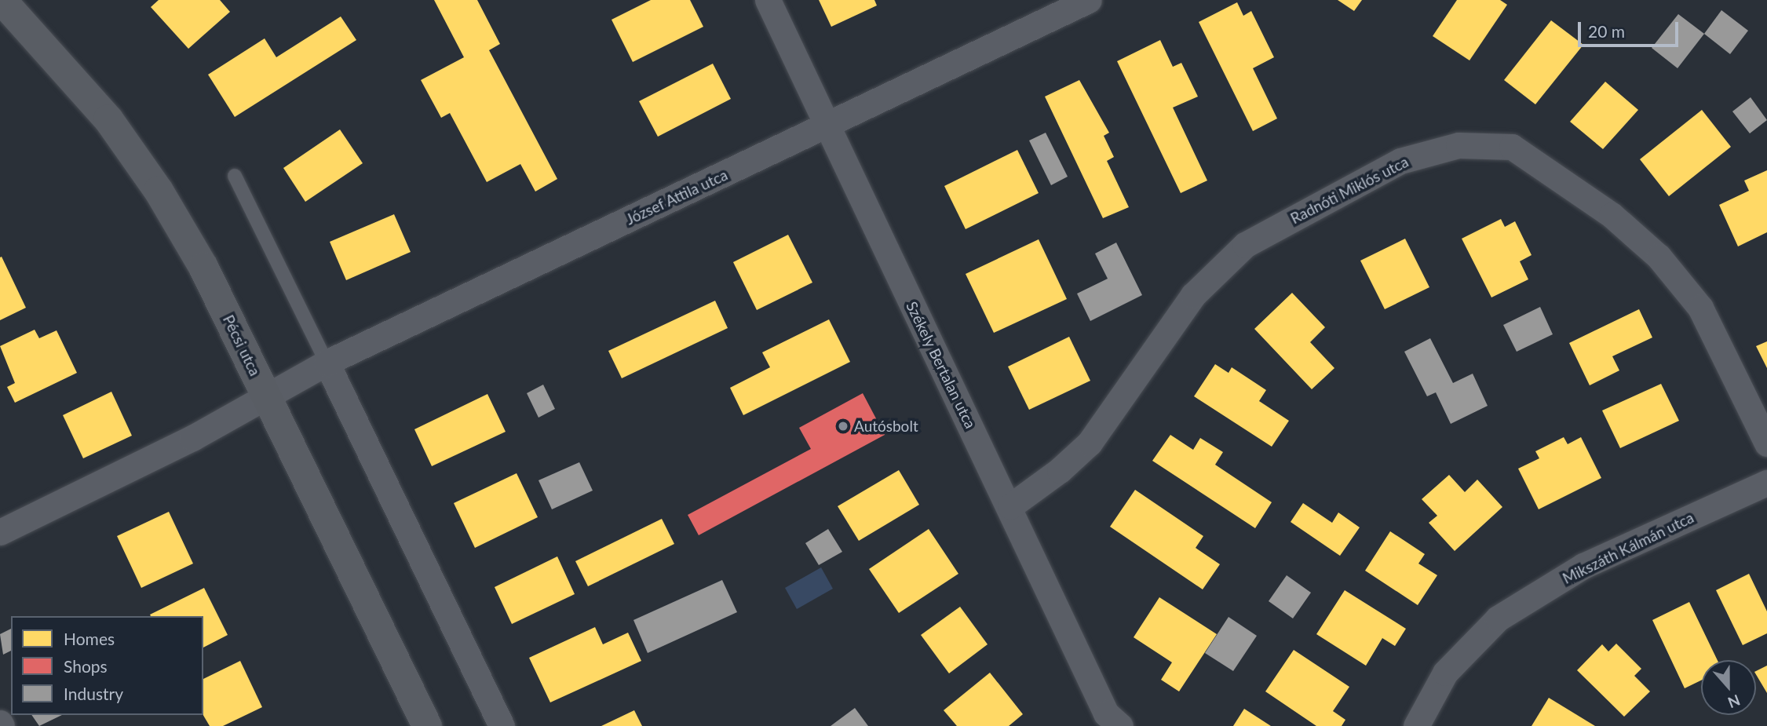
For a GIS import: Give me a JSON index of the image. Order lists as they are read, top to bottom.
{
  "streets": {
    "main road": ["Pécsi utca"],
    "street": [
      "Radnóti Miklós utca",
      "József Attila utca",
      "Székely Bertalan utca",
      "Mikszáth Kálmán utca"
    ]
  },
  "crossings": [
    ["Radnóti Miklós utca", "Székely Bertalan utca"],
    ["József Attila utca", "Pécsi utca"],
    ["József Attila utca", "Székely Bertalan utca"]
  ],
  "places": ["Autósbolt"],
  "legend": ["Homes", "Shops", "Industry"],
  "scale_bar": "20 m",
  "north": "bottom"
}
